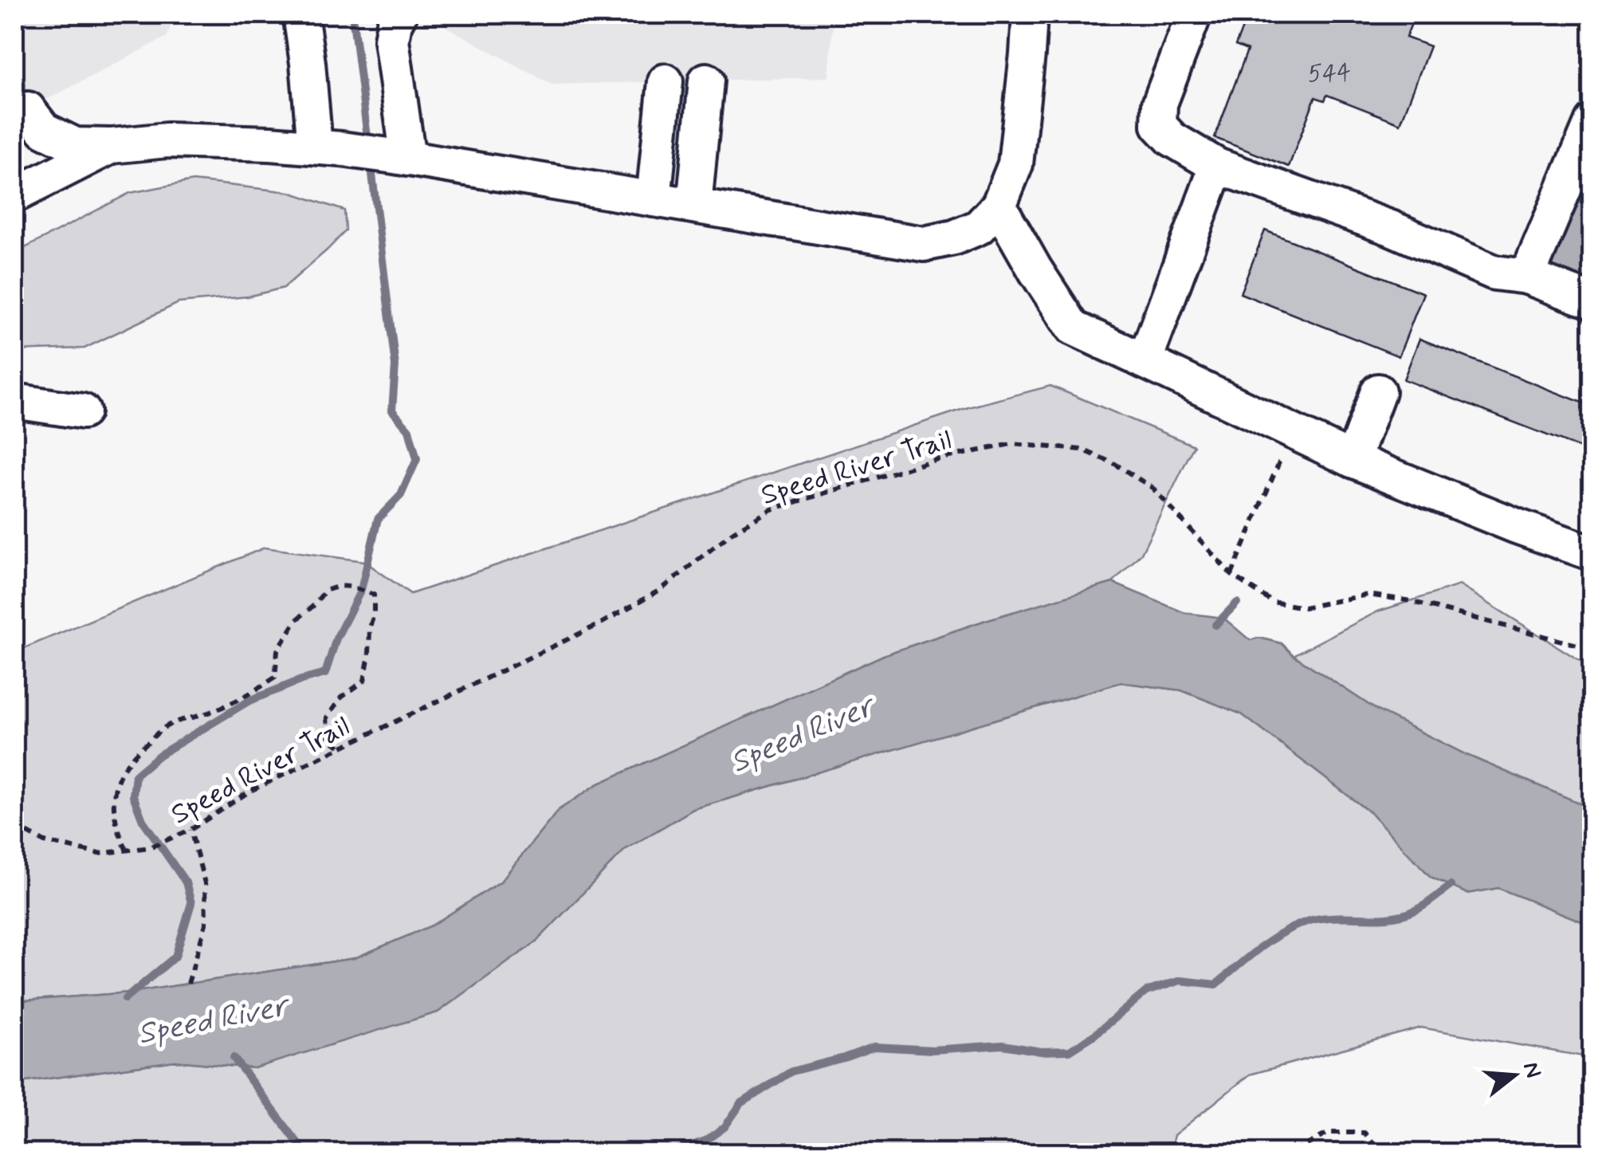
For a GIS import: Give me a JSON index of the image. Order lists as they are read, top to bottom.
{
  "streets": {
    "path": ["Speed River Trail"]
  },
  "water": ["Speed River"],
  "house_numbers": ["544"],
  "north": "right"
}
